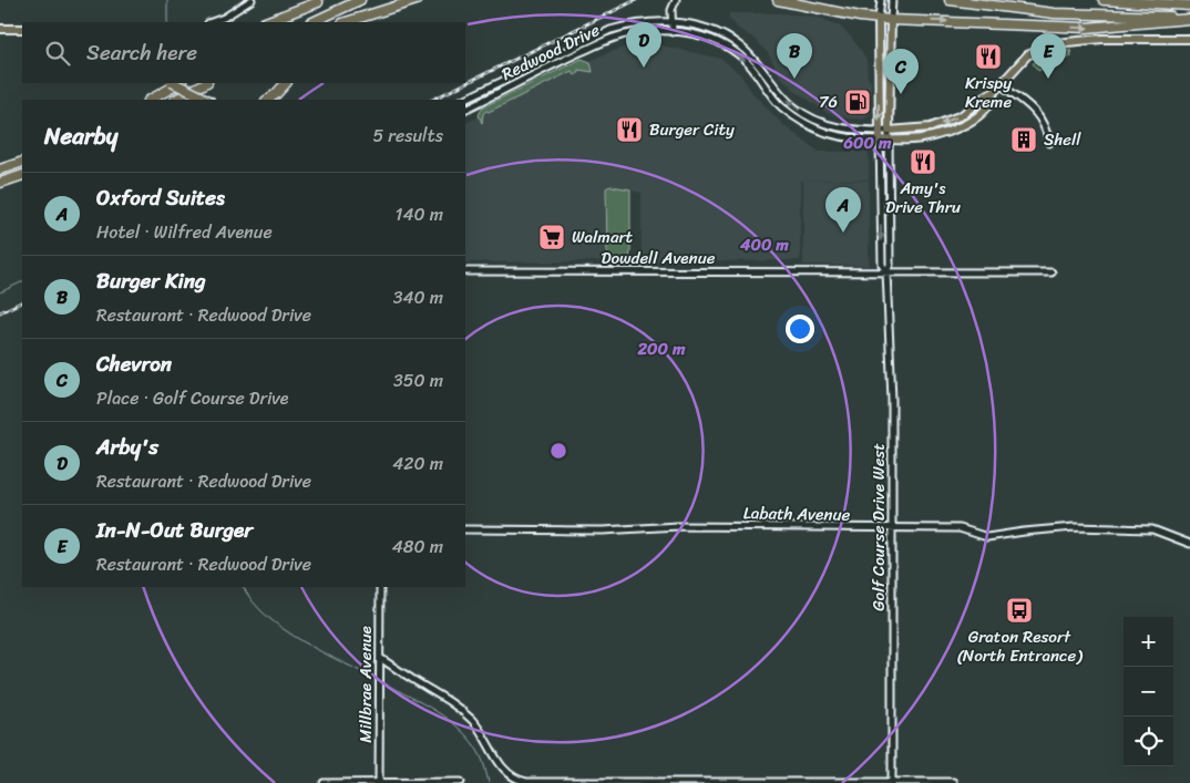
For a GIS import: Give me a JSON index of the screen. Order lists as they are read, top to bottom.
{
  "streets": {
    "main road": ["Redwood Drive"],
    "street": [
      "Dowdell Avenue",
      "Labath Avenue",
      "Golf Course Drive West",
      "Millbrae Avenue"
    ]
  },
  "crossings": [
    ["Dowdell Avenue", "Golf Course Drive West"],
    ["Labath Avenue", "Golf Course Drive West"]
  ],
  "places": {
    "restaurant": ["Krispy Kreme", "Burger City", "Amy's Drive Thru"],
    "fuel station": ["76"],
    "building": ["Shell"],
    "supermarket": ["Walmart"],
    "bus stop": ["Graton Resort (North Entrance)"]
  },
  "page": {
    "pins": [
      "D",
      "B",
      "E",
      "C",
      "A"
    ],
    "search": "Search here",
    "heading": ["Nearby", "5 results"],
    "list": [
      {
        "mark": "A",
        "name": "Oxford Suites",
        "note": "Hotel · Wilfred Avenue",
        "value": "140 m"
      },
      {
        "mark": "B",
        "name": "Burger King",
        "note": "Restaurant · Redwood Drive",
        "value": "340 m"
      },
      {
        "mark": "C",
        "name": "Chevron",
        "note": "Place · Golf Course Drive",
        "value": "350 m"
      },
      {
        "mark": "D",
        "name": "Arby's",
        "note": "Restaurant · Redwood Drive",
        "value": "420 m"
      },
      {
        "mark": "E",
        "name": "In-N-Out Burger",
        "note": "Restaurant · Redwood Drive",
        "value": "480 m"
      }
    ],
    "map_buttons": ["+", "−"]
  },
  "rings": ["600 m", "400 m", "200 m"]
}
